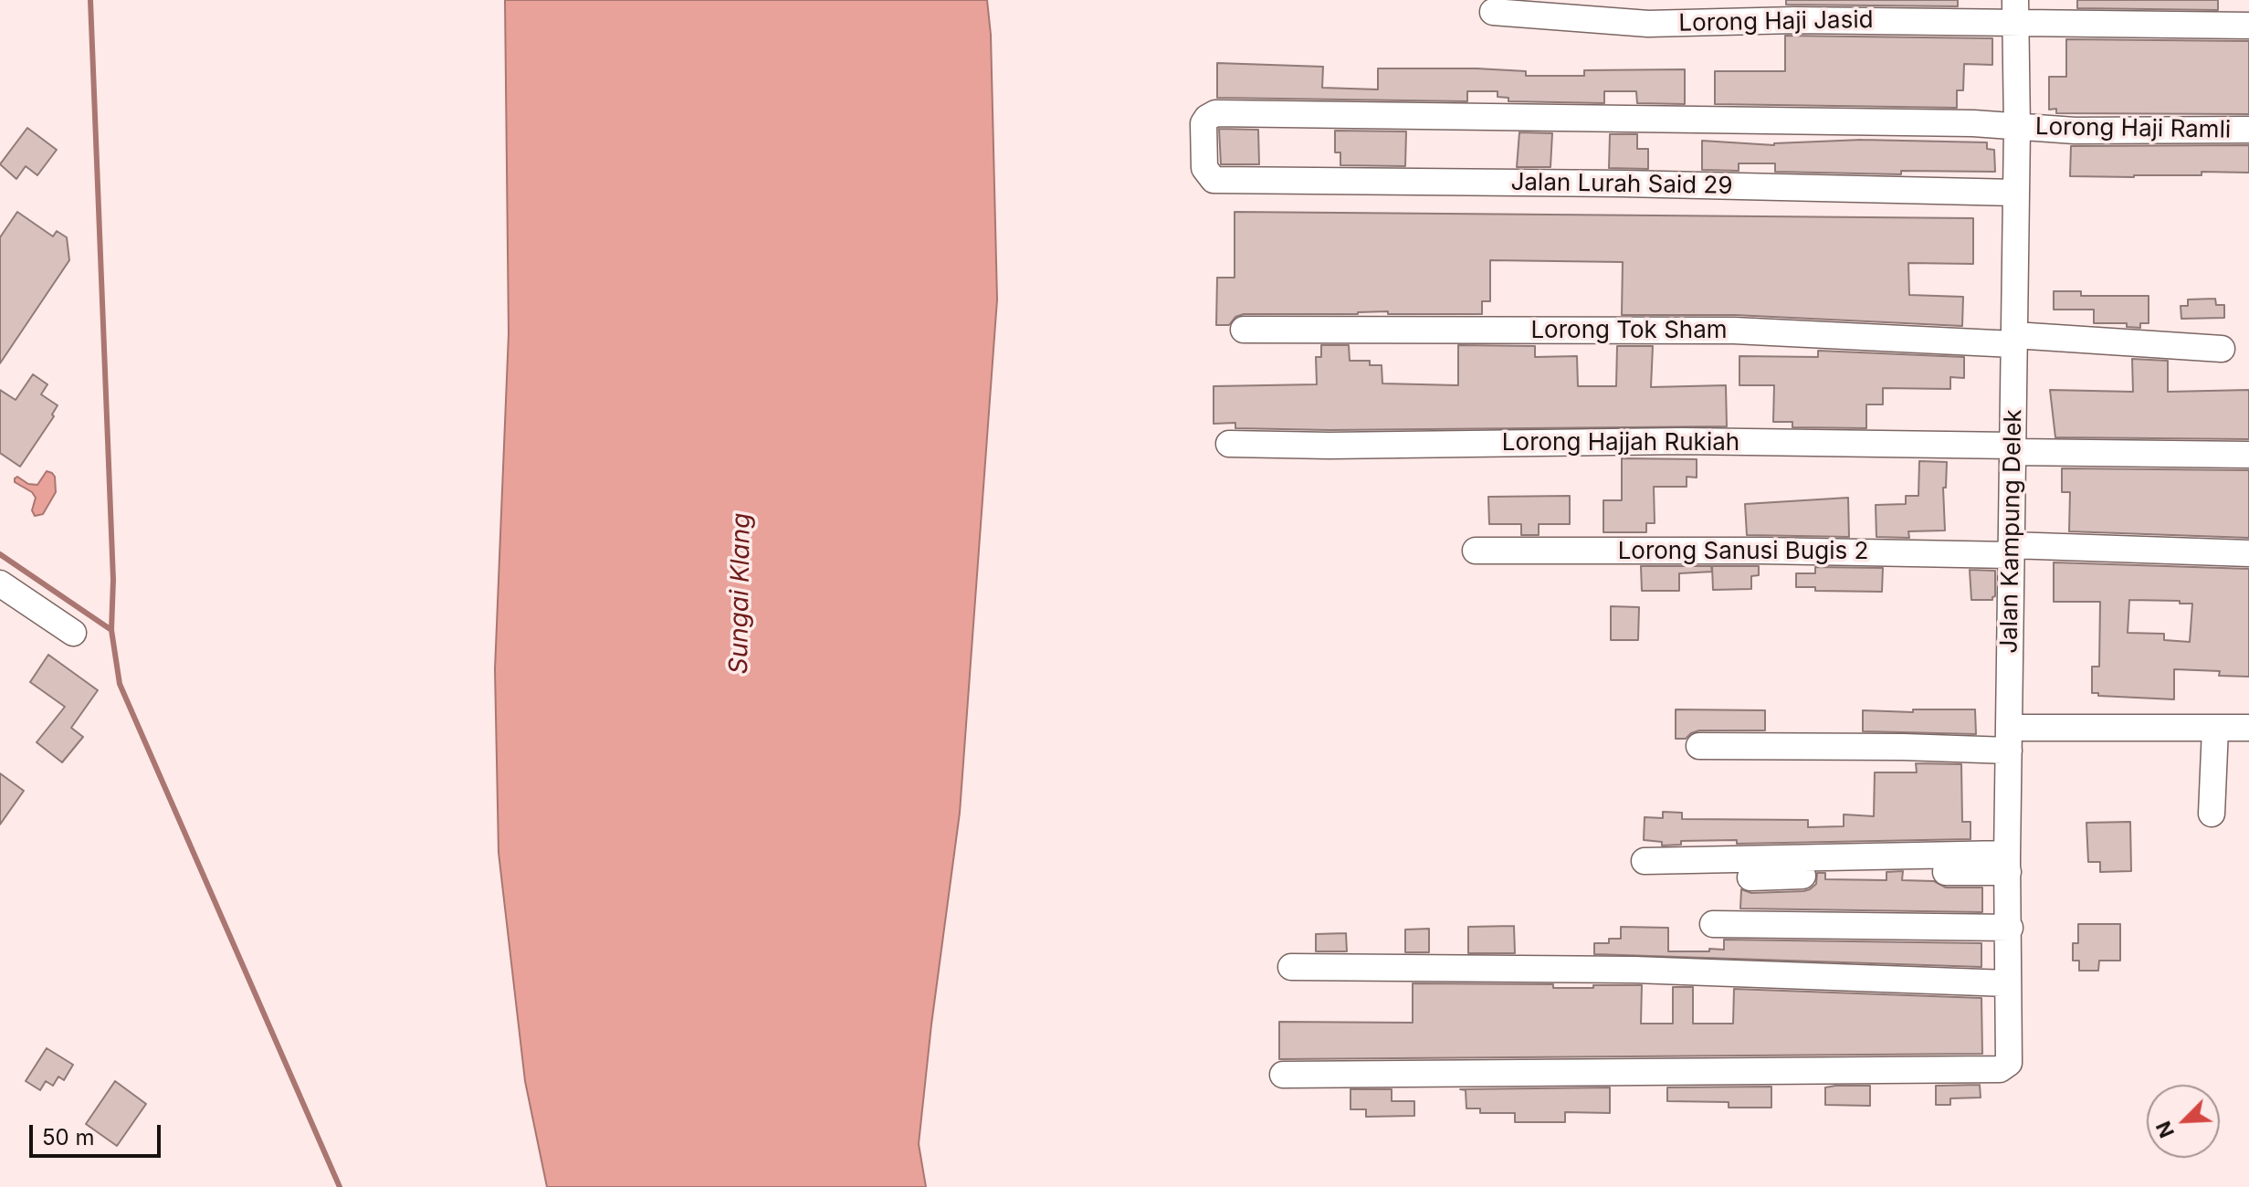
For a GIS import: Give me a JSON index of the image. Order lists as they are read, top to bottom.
{
  "streets": {
    "street": [
      "Lorong Haji Jasid",
      "Lorong Haji Ramli",
      "Jalan Lurah Said 29",
      "Lorong Tok Sham",
      "Lorong Hajjah Rukiah",
      "Jalan Kampung Delek",
      "Lorong Sanusi Bugis 2"
    ]
  },
  "crossings": [
    ["Lorong Haji Jasid", "Jalan Kampung Delek"],
    ["Lorong Haji Ramli", "Jalan Lurah Said 29"],
    ["Lorong Haji Ramli", "Jalan Kampung Delek"],
    ["Jalan Lurah Said 29", "Jalan Kampung Delek"],
    ["Lorong Tok Sham", "Jalan Kampung Delek"],
    ["Lorong Hajjah Rukiah", "Jalan Kampung Delek"],
    ["Jalan Kampung Delek", "Lorong Sanusi Bugis 2"]
  ],
  "water": ["Sungai Klang"],
  "scale_bar": "50 m",
  "north": "bottom left"
}
